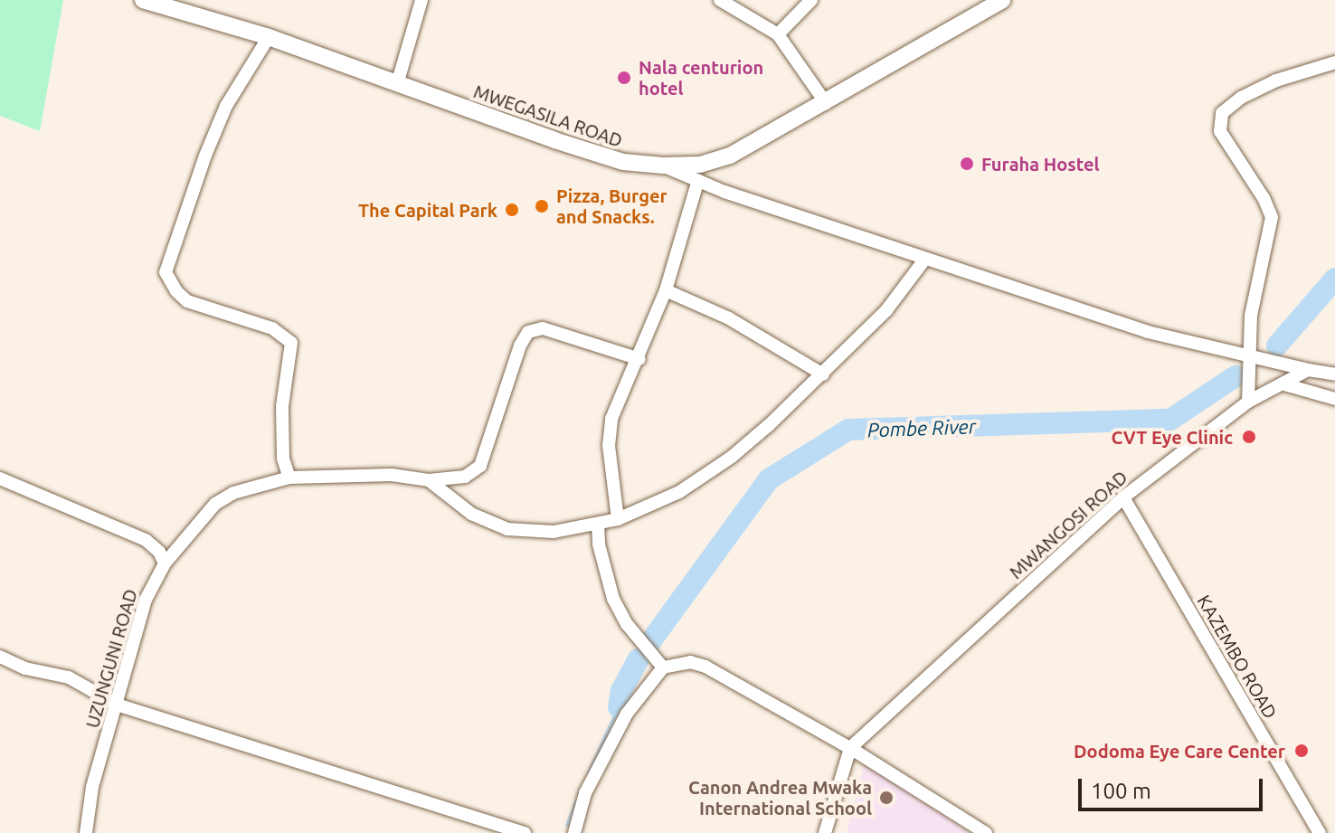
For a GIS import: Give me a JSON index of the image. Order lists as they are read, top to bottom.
{
  "streets": {
    "street": [
      "MWEGASILA ROAD",
      "MWANGOSI ROAD",
      "KAZEMBO ROAD",
      "UZUNGUNI ROAD"
    ]
  },
  "crossings": [
    ["MWANGOSI ROAD", "KAZEMBO ROAD"]
  ],
  "water": ["Pombe River"],
  "places": [
    "Nala centurion hotel",
    "Furaha Hostel",
    "Pizza, Burger and Snacks.",
    "The Capital Park",
    "CVT Eye Clinic",
    "Dodoma Eye Care Center",
    "Canon Andrea Mwaka International School"
  ],
  "scale_bar": "100 m"
}
